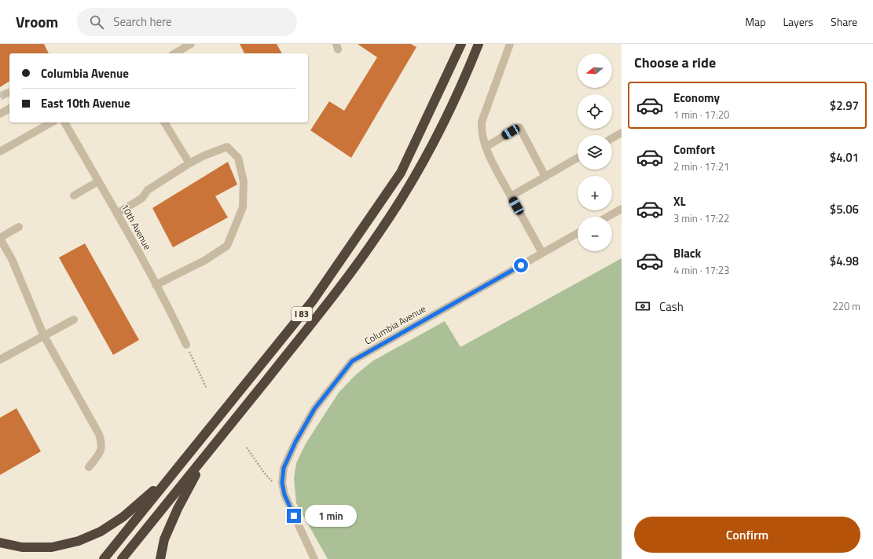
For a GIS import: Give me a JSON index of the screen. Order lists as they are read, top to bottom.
{
  "streets": {
    "highway": ["I 83"],
    "street": ["10th Avenue", "Columbia Avenue"]
  },
  "north": "left",
  "page": {
    "header": "Vroom",
    "search": "Search here",
    "nav": ["Map", "Layers", "Share"],
    "heading": "Choose a ride",
    "map_buttons": ["+", "−"],
    "banner": ["Columbia Avenue", "East 10th Avenue"],
    "list": [
      {
        "name": "Economy",
        "note": "1 min · 17:20",
        "value": "$2.97"
      },
      {
        "name": "Comfort",
        "note": "2 min · 17:21",
        "value": "$4.01"
      },
      {
        "name": "XL",
        "note": "3 min · 17:22",
        "value": "$5.06"
      },
      {
        "name": "Black",
        "note": "4 min · 17:23",
        "value": "$4.98"
      }
    ],
    "pay": ["Cash", "220 m"],
    "bubble": "1 min",
    "buttons": "Confirm"
  }
}
